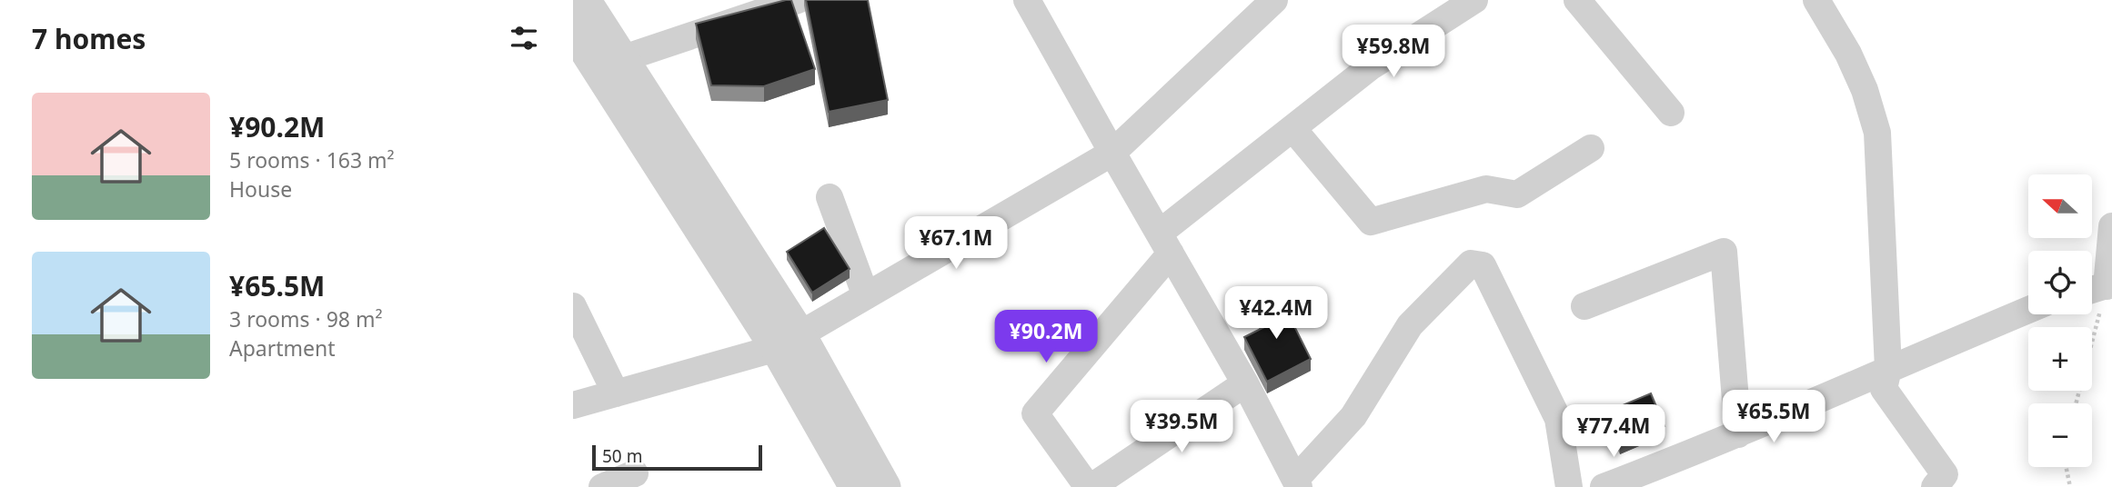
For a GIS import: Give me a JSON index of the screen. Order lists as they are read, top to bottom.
{
  "scale_bar": "50 m",
  "north": "left",
  "page": {
    "heading": "7 homes",
    "price": [
      "¥59.8M",
      "¥67.1M",
      "¥42.4M",
      "¥90.2M",
      "¥65.5M",
      "¥39.5M",
      "¥77.4M"
    ],
    "list": [
      {
        "name": "¥90.2M",
        "note": "5 rooms · 163 m² · House"
      },
      {
        "name": "¥65.5M",
        "note": "3 rooms · 98 m² · Apartment"
      }
    ],
    "map_buttons": ["+", "−"],
    "scale": "50 m"
  }
}
